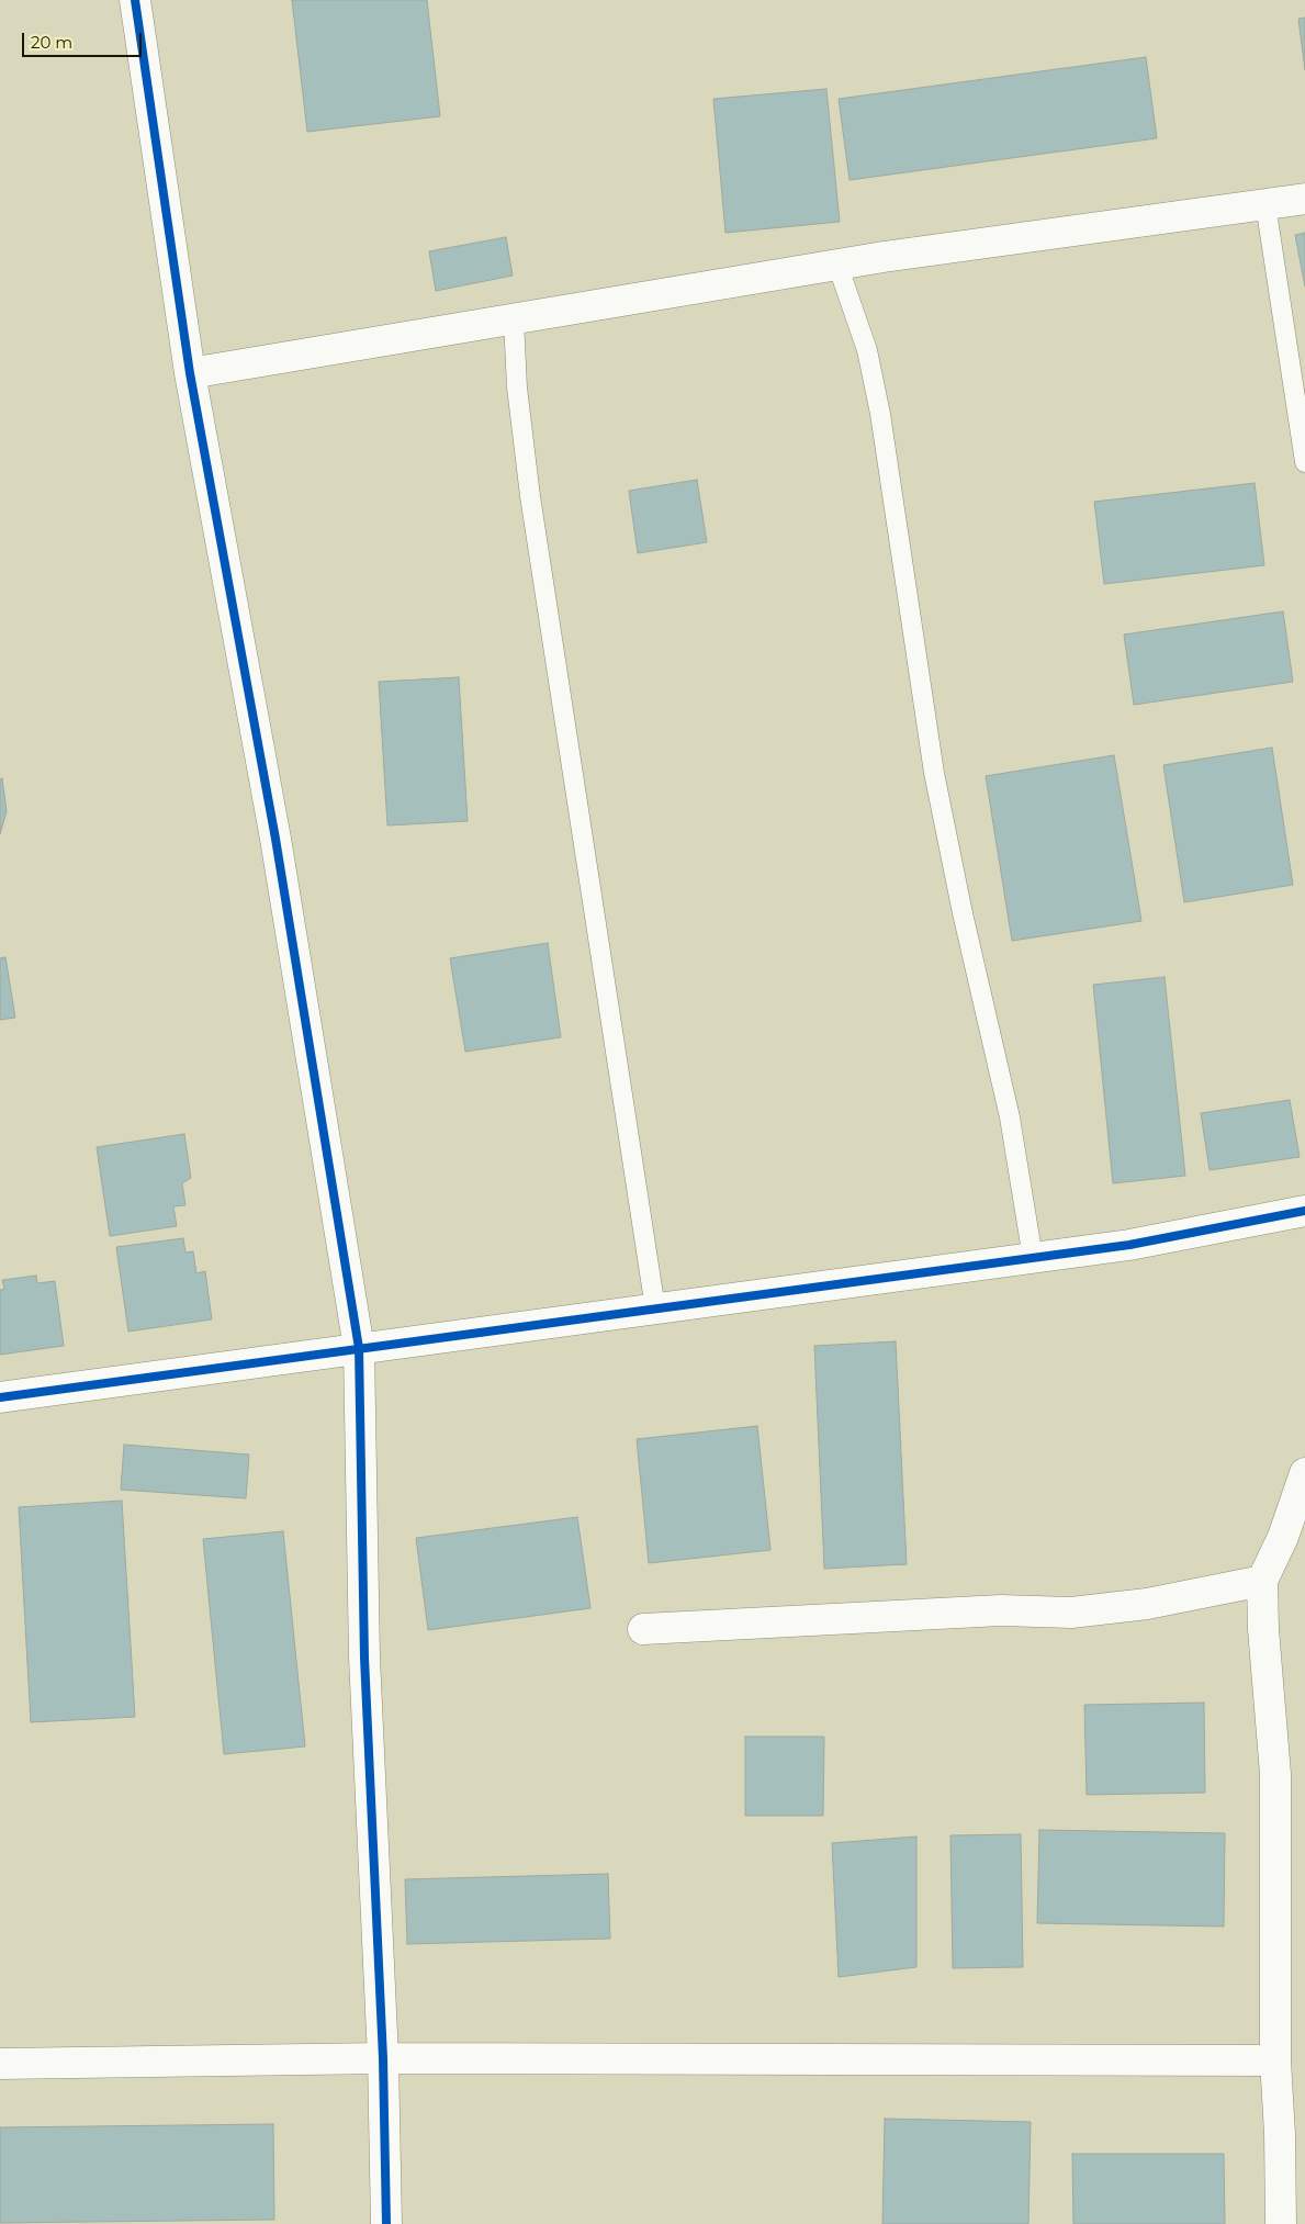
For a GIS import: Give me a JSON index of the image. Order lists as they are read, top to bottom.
{
  "scale_bar": "20 m"
}
